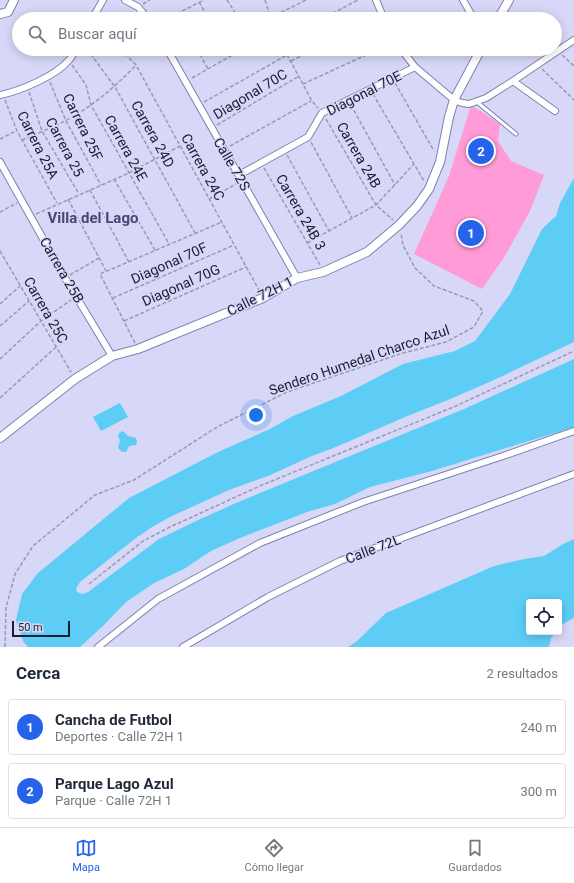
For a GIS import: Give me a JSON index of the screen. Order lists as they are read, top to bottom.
{
  "streets": {
    "street": [
      "Diagonal 70E",
      "Calle 72S",
      "Carrera 25B",
      "Calle 72H 1",
      "Calle 72L"
    ],
    "path": [
      "Diagonal 70C",
      "Carrera 25F",
      "Carrera 24D",
      "Carrera 25A",
      "Carrera 25",
      "Carrera 24E",
      "Carrera 24B",
      "Carrera 24C",
      "Carrera 24B 3",
      "Diagonal 70F",
      "Diagonal 70G",
      "Carrera 25C",
      "Sendero Humedal Charco Azul"
    ]
  },
  "crossings": [
    ["Diagonal 70E", "Carrera 24B"],
    ["Diagonal 70E", "Calle 72S"],
    ["Diagonal 70C", "Carrera 24B"],
    ["Diagonal 70C", "Calle 72S"],
    ["Carrera 24B", "Calle 72H 1"],
    ["Carrera 24B", "Sendero Humedal Charco Azul"],
    ["Calle 72S", "Calle 72H 1"],
    ["Carrera 24C", "Diagonal 70F"],
    ["Carrera 24C", "Diagonal 70G"],
    ["Carrera 24C", "Calle 72H 1"],
    ["Carrera 24B 3", "Calle 72H 1"],
    ["Carrera 25B", "Calle 72H 1"],
    ["Calle 72H 1", "Carrera 25C"],
    ["Calle 72H 1", "Sendero Humedal Charco Azul"]
  ],
  "districts": ["Villa del Lago"],
  "scale_bar": "50 m",
  "page": {
    "search": "Buscar aquí",
    "pins": ["2", "1"],
    "scale": "50 m",
    "heading": ["Cerca", "2 resultados"],
    "list": [
      {
        "mark": "1",
        "name": "Cancha de Futbol",
        "note": "Deportes · Calle 72H 1",
        "value": "240 m"
      },
      {
        "mark": "2",
        "name": "Parque Lago Azul",
        "note": "Parque · Calle 72H 1",
        "value": "300 m"
      }
    ],
    "nav": ["Mapa", "Cómo llegar", "Guardados"]
  }
}
